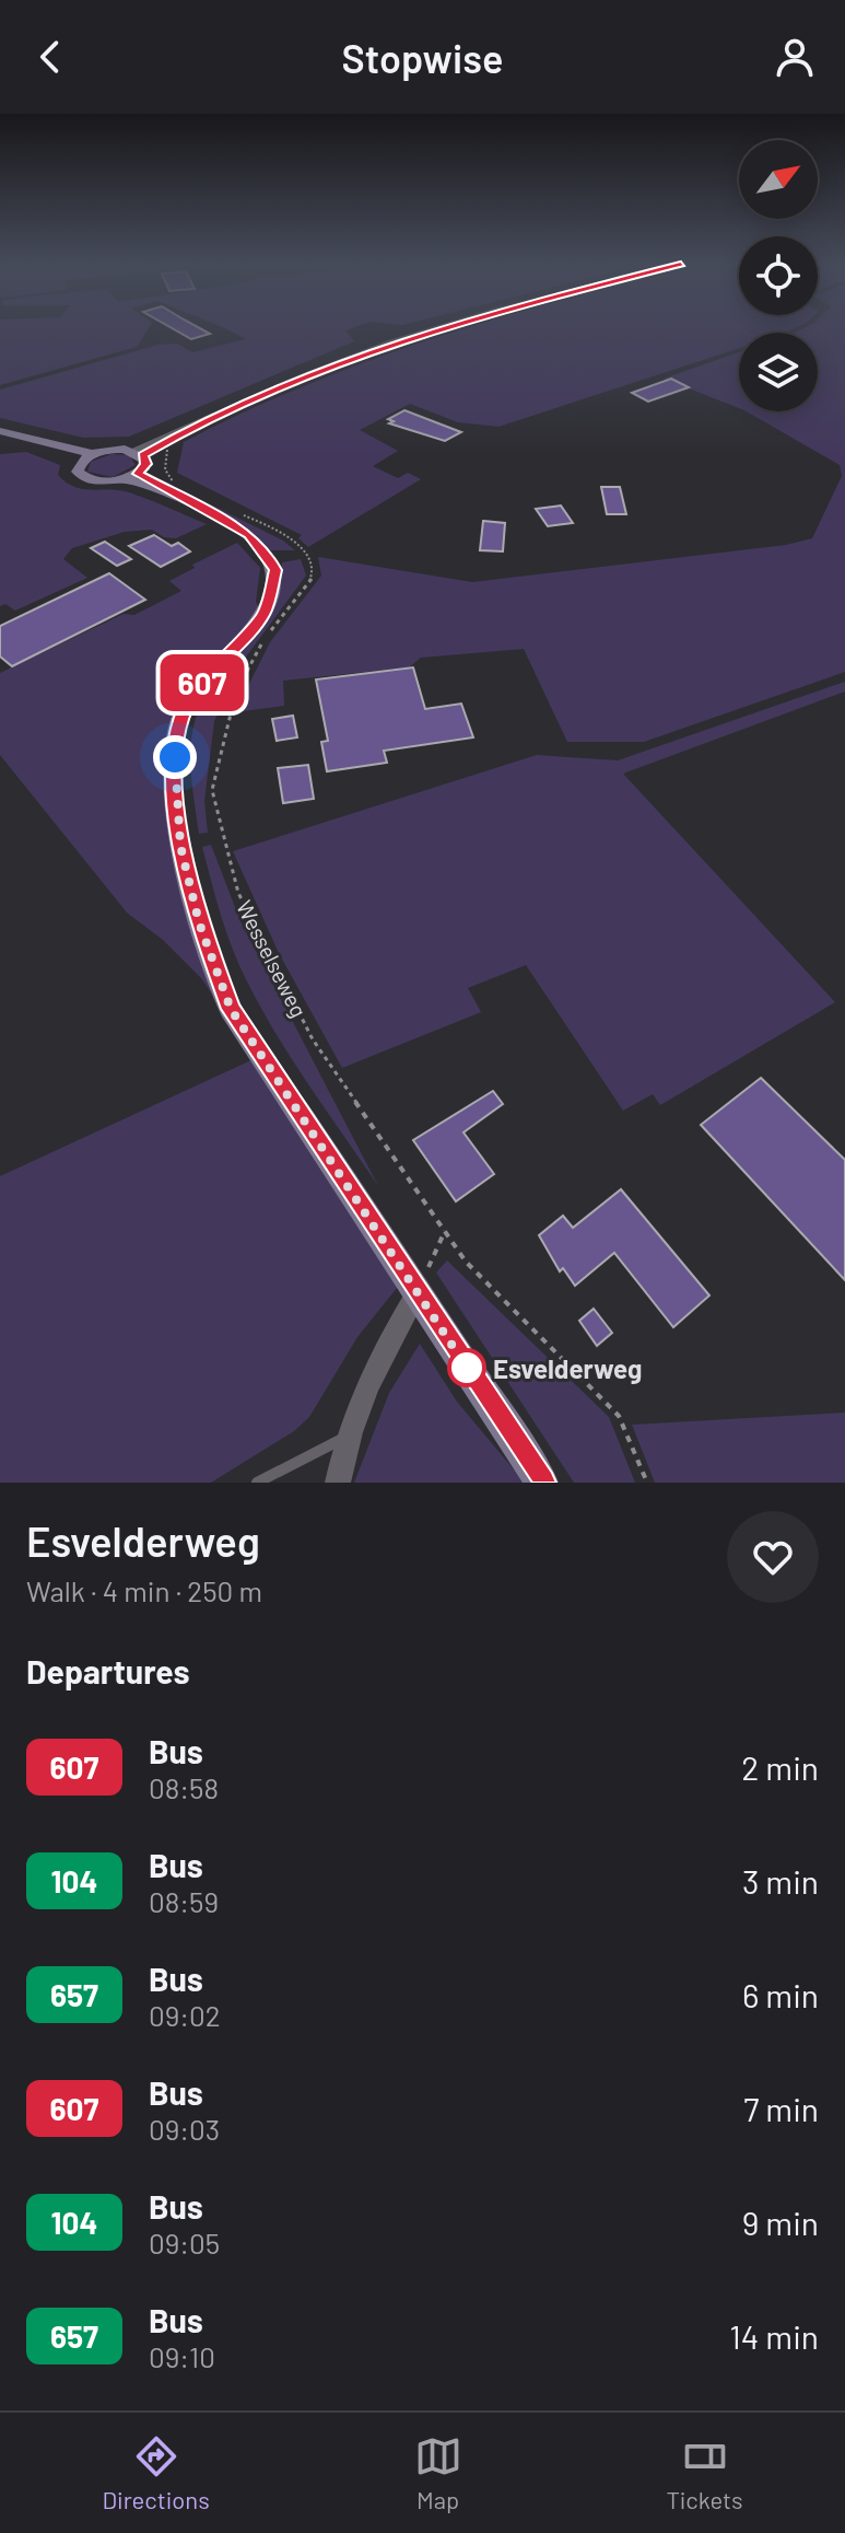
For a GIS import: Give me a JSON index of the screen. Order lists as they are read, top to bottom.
{
  "streets": {
    "path": ["Wesselseweg"]
  },
  "places": ["Esvelderweg"],
  "lines": ["bus line 607"],
  "north": "top right",
  "page": {
    "header": "Stopwise",
    "on_map": "607",
    "heading": [
      ["Esvelderweg", "Walk · 4 min · 250 m"],
      "Departures"
    ],
    "list": [
      {
        "mark": "607",
        "name": "Bus",
        "note": "08:58",
        "value": "2 min"
      },
      {
        "mark": "104",
        "name": "Bus",
        "note": "08:59",
        "value": "3 min"
      },
      {
        "mark": "657",
        "name": "Bus",
        "note": "09:02",
        "value": "6 min"
      },
      {
        "mark": "607",
        "name": "Bus",
        "note": "09:03",
        "value": "7 min"
      },
      {
        "mark": "104",
        "name": "Bus",
        "note": "09:05",
        "value": "9 min"
      },
      {
        "mark": "657",
        "name": "Bus",
        "note": "09:10",
        "value": "14 min"
      }
    ],
    "tabs": ["Directions", "Map", "Tickets"]
  }
}
